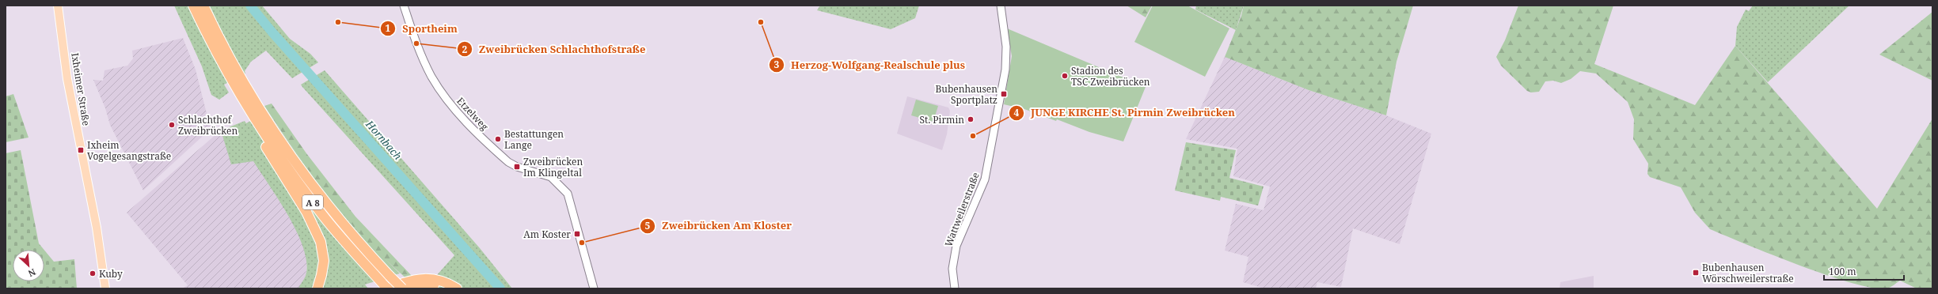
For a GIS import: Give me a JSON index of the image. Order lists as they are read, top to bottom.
{
  "streets": {
    "highway": ["A 8"],
    "main road": ["Ixheimer Straße"],
    "street": ["Etzelweg", "Wattweilerstraße"]
  },
  "water": ["Hornbach"],
  "places": {
    "other": [
      "Sportheim",
      "Herzog-Wolfgang-Realschule plus",
      "Zweibrücken Schlachthofstraße",
      "Stadion des TSC Zweibrücken",
      "St. Pirmin",
      "Schlachthof Zweibrücken",
      "JUNGE KIRCHE St. Pirmin Zweibrücken",
      "Bestattungen Lange",
      "Zweibrücken Am Kloster",
      "Kuby"
    ],
    "transit": [
      "Bubenhausen Sportplatz",
      "Ixheim Vogelgesangstraße",
      "Zweibrücken Im Klingeltal",
      "Am Koster",
      "Bubenhausen Wörschweilerstraße"
    ]
  },
  "scale_bar": "100 m",
  "north": "bottom right"
}
